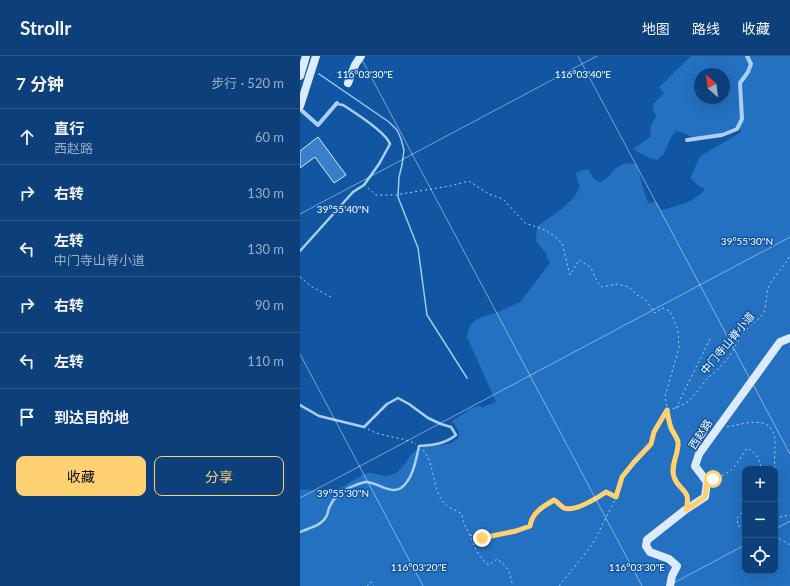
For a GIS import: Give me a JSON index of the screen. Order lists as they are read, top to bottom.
{
  "streets": {
    "street": ["西赵路"],
    "path": ["中门寺山脊小道"]
  },
  "north": "top left",
  "page": {
    "header": "Strollr",
    "nav": ["地图", "路线", "收藏"],
    "heading": ["7 分钟", "步行 · 520 m"],
    "list": [
      ["直行", "西赵路", "60 m"],
      ["右转", "130 m"],
      ["左转", "中门寺山脊小道", "130 m"],
      ["右转", "90 m"],
      ["左转", "110 m"],
      "到达目的地"
    ],
    "buttons": ["收藏", "分享"],
    "map_buttons": ["+", "−"]
  },
  "coordinates": [
    "116°03'30\"E",
    "116°03'40\"E",
    "39°55'40\"N",
    "39°55'30\"N",
    "116°03'20\"E"
  ]
}
